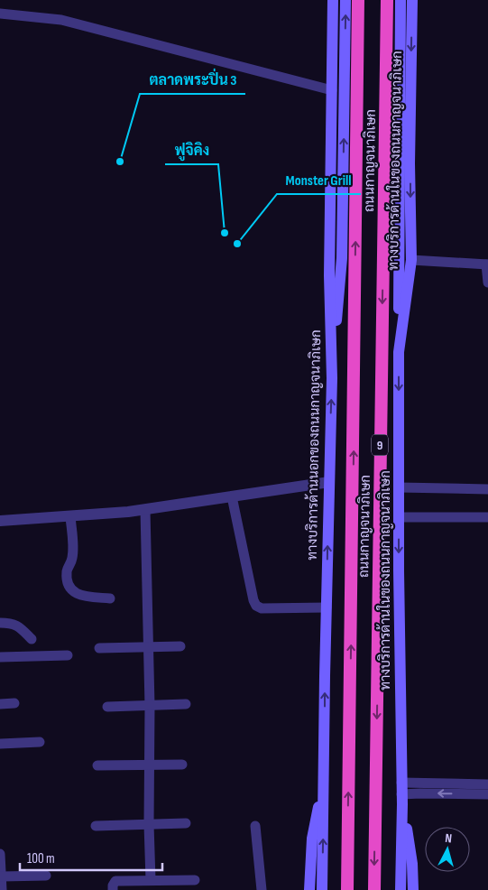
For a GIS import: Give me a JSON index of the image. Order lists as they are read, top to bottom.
{
  "streets": {
    "highway": ["ถนนกาญจนาภิเษก", "9"],
    "main road": ["ทางบริการด้านในของถนนกาญจนาภิเษก", "ทางบริการด้านนอกของถนนกาญจนาภิเษก"]
  },
  "places": ["ตลาดพระปิ่น 3", "ฟูจิคิง", "Monster Grill"],
  "scale_bar": "100 m",
  "north": "top"
}
